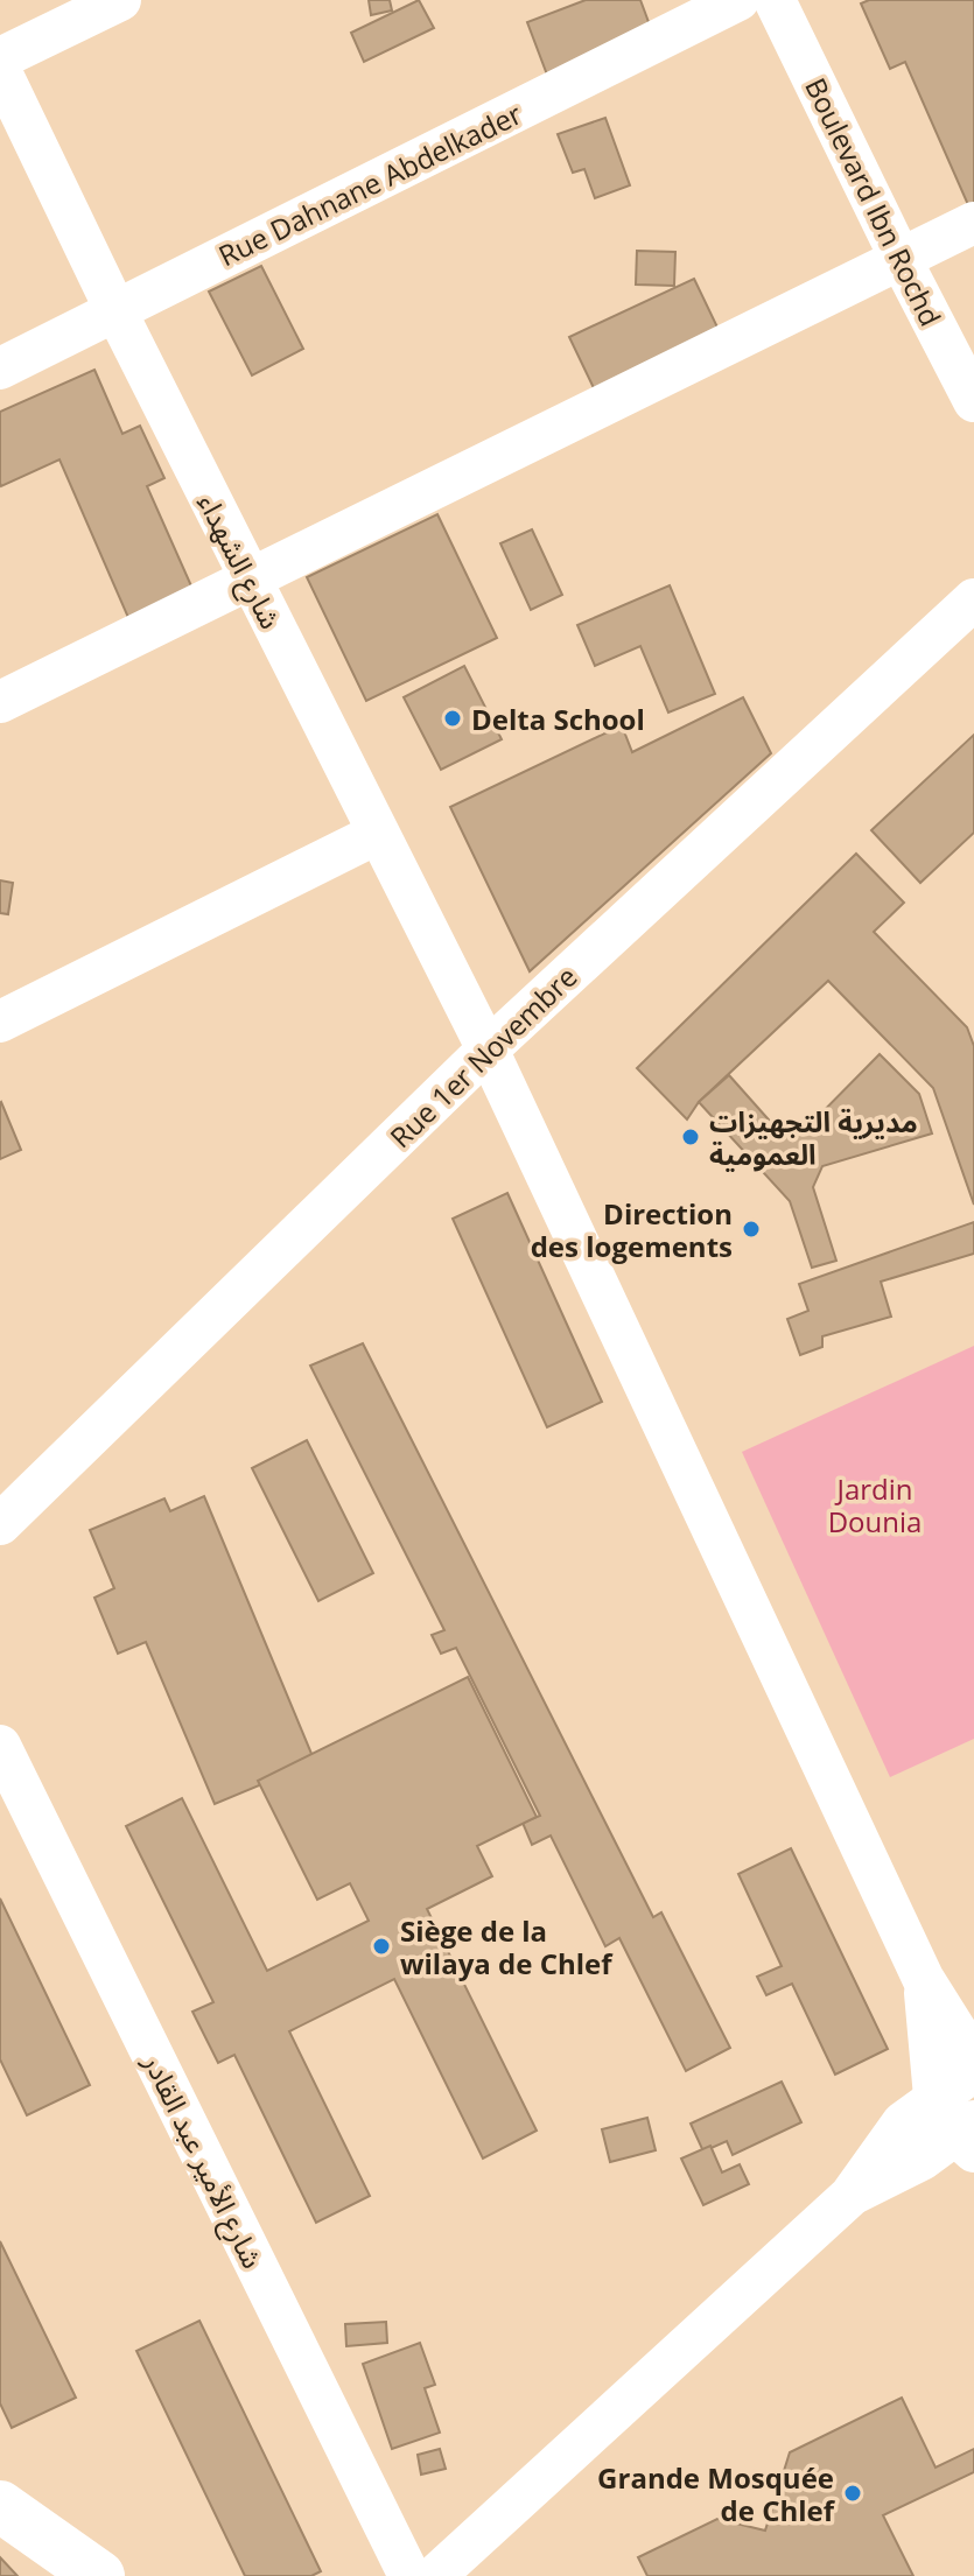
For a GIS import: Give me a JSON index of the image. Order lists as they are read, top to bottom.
{
  "streets": {
    "street": [
      "Rue Dahnane Abdelkader",
      "Boulevard Ibn Rochd",
      "شارع الشهداء",
      "Rue 1er Novembre",
      "شارع الأمير عبد القادر"
    ]
  },
  "crossings": [
    ["Rue Dahnane Abdelkader", "شارع الشهداء"],
    ["شارع الشهداء", "Rue 1er Novembre"]
  ],
  "parks": ["Jardin Dounia"],
  "places": [
    "Delta School",
    "مديرية التجهيزات العمومية",
    "Direction des logements",
    "Siège de la wilaya de Chlef",
    "Grande Mosquée de Chlef"
  ]
}
